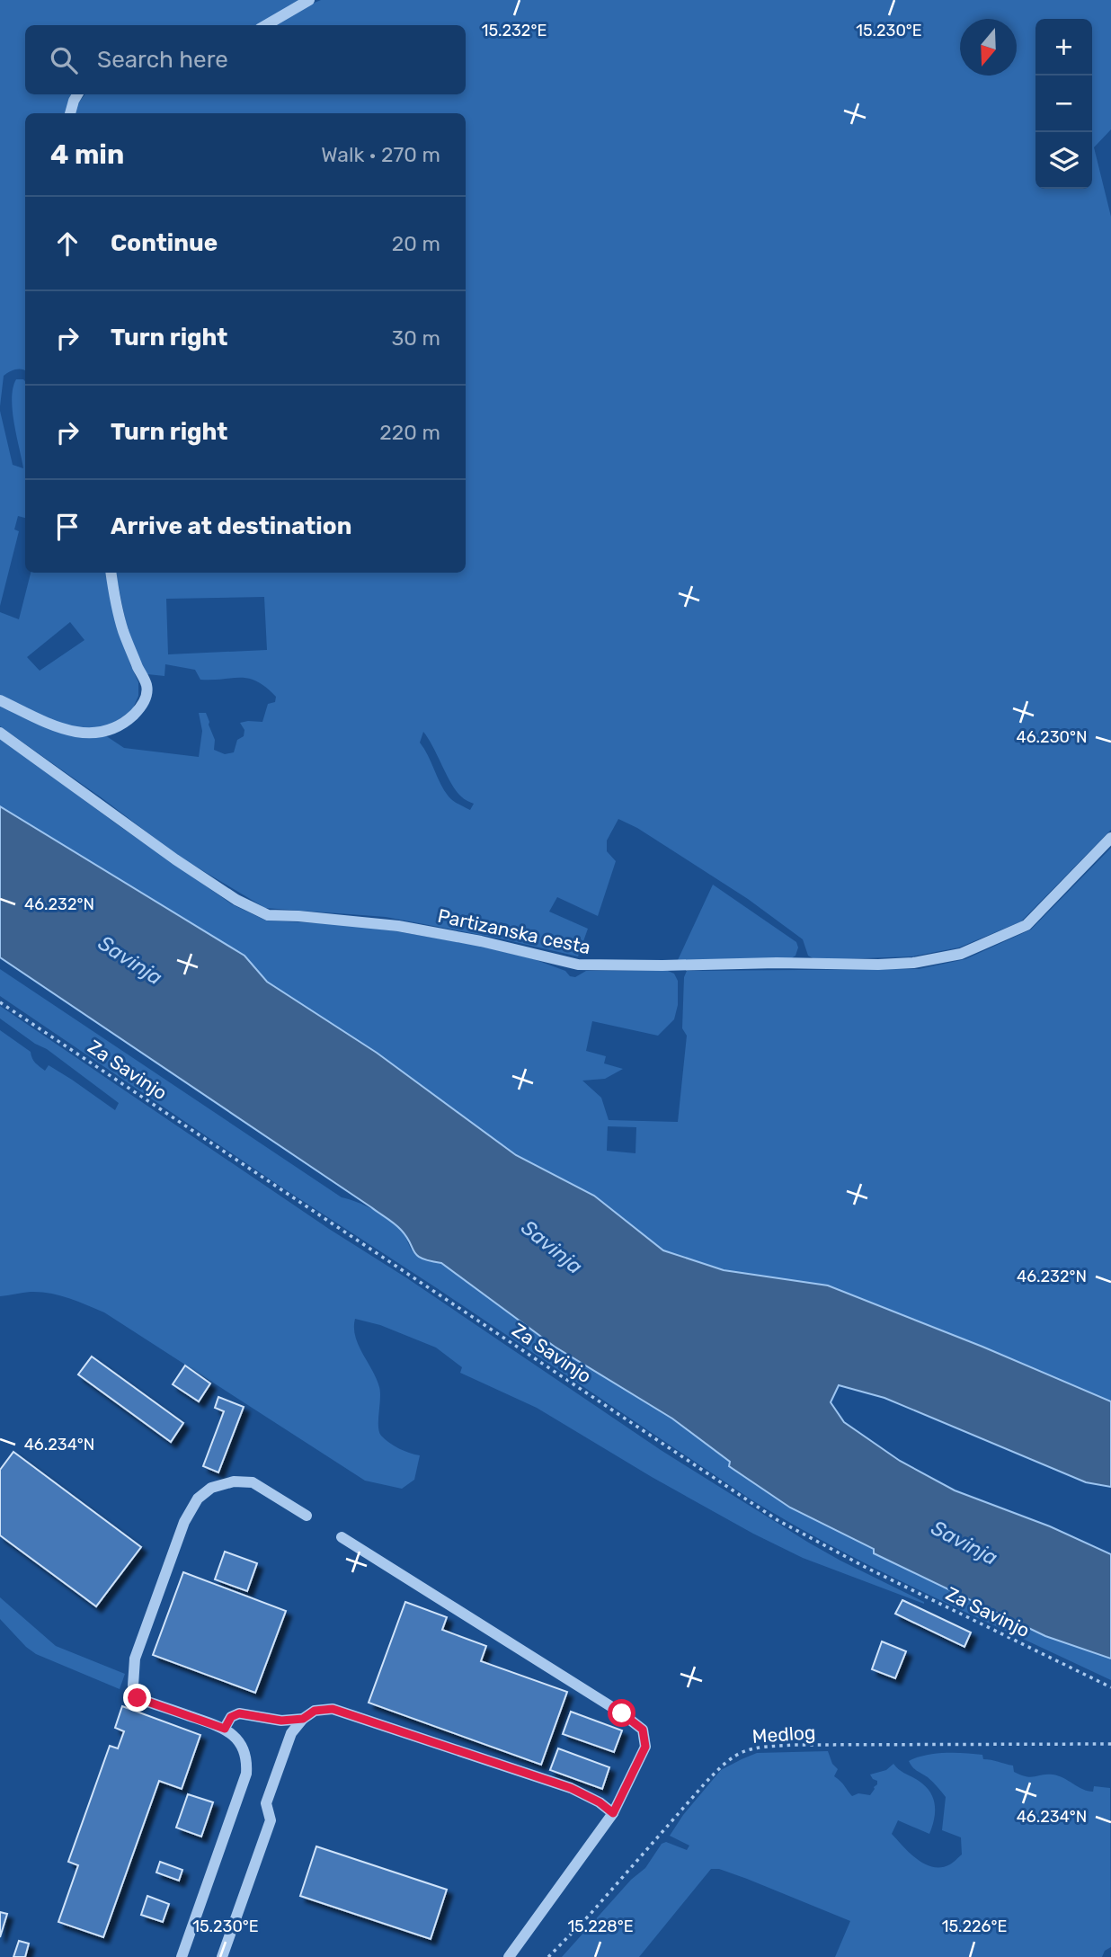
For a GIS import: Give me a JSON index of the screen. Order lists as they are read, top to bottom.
{
  "streets": {
    "street": ["Partizanska cesta"],
    "path": ["Za Savinjo", "Medlog"]
  },
  "water": ["Savinja"],
  "north": "bottom",
  "page": {
    "map_buttons": ["+", "−"],
    "search": "Search here",
    "heading": ["4 min", "Walk · 270 m"],
    "list": [
      ["Continue", "20 m"],
      ["Turn right", "30 m"],
      ["Turn right", "220 m"],
      "Arrive at destination"
    ]
  },
  "coordinates": [
    "15.232°E",
    "15.230°E",
    "46.230°N",
    "46.232°N",
    "46.234°N",
    "15.228°E",
    "15.226°E"
  ]
}
